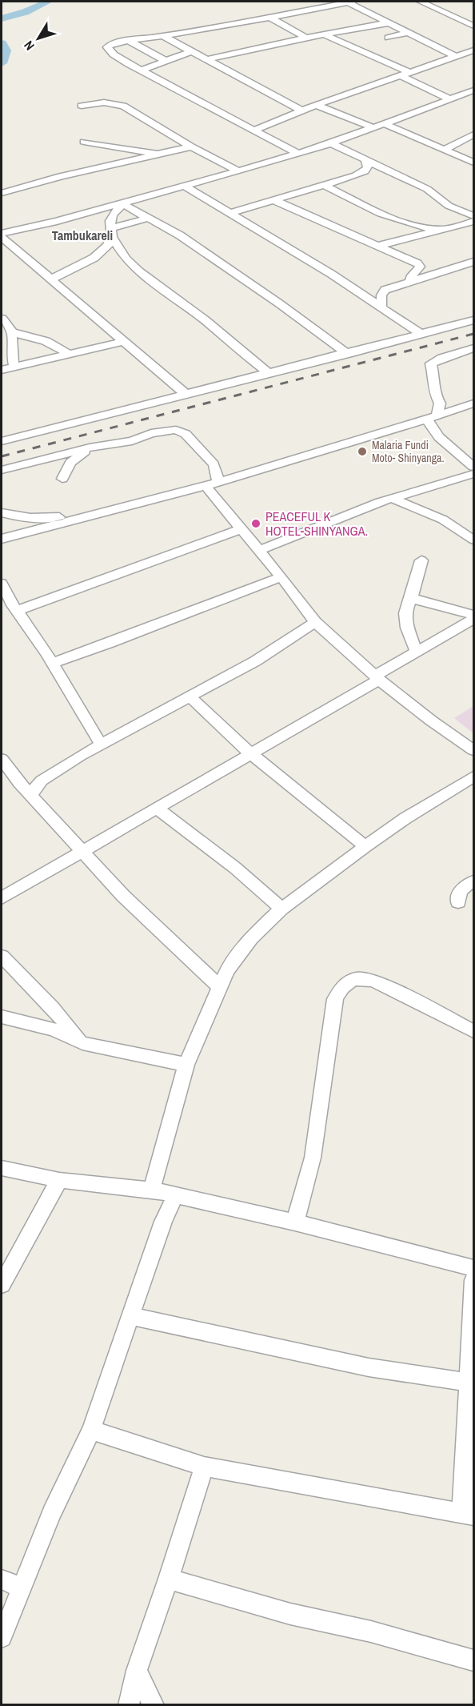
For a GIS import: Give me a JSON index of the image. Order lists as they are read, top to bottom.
{
  "districts": ["Tambukareli"],
  "places": ["Malaria Fundi Moto- Shinyanga.", "PEACEFUL K HOTEL-SHINYANGA."],
  "north": "bottom left"
}
